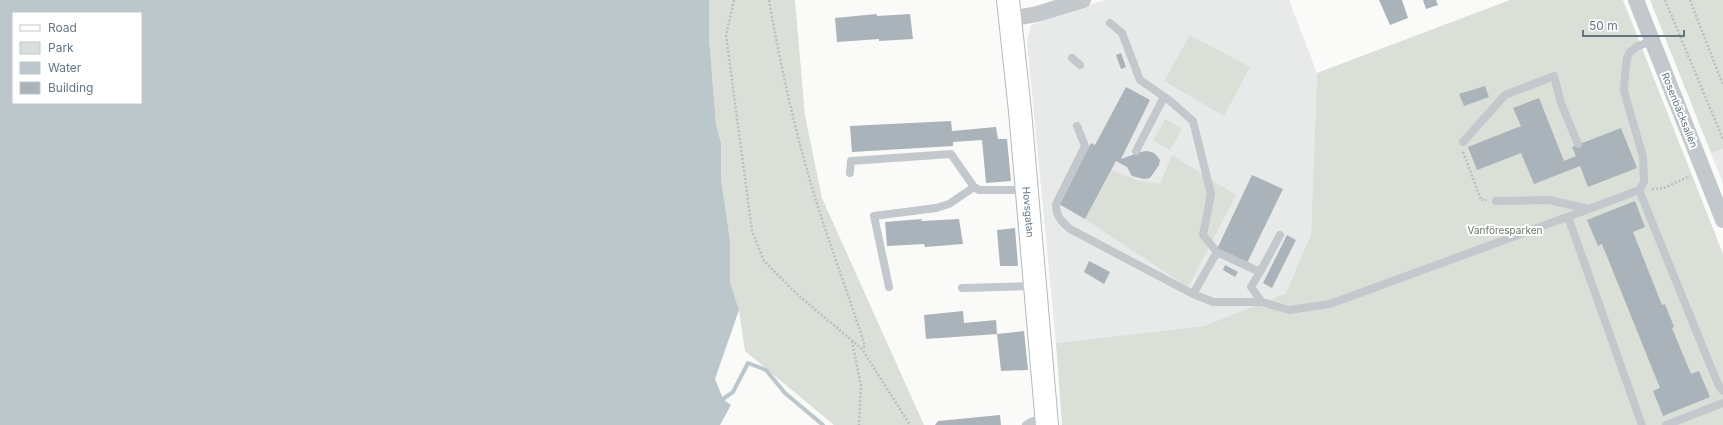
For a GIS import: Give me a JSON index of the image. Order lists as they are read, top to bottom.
{
  "streets": {
    "main road": ["Hovsgatan"],
    "street": ["Rosenbäcksallén"]
  },
  "parks": ["Vanföresparken"],
  "legend": [
    "Road",
    "Park",
    "Water",
    "Building"
  ],
  "scale_bar": "50 m"
}
